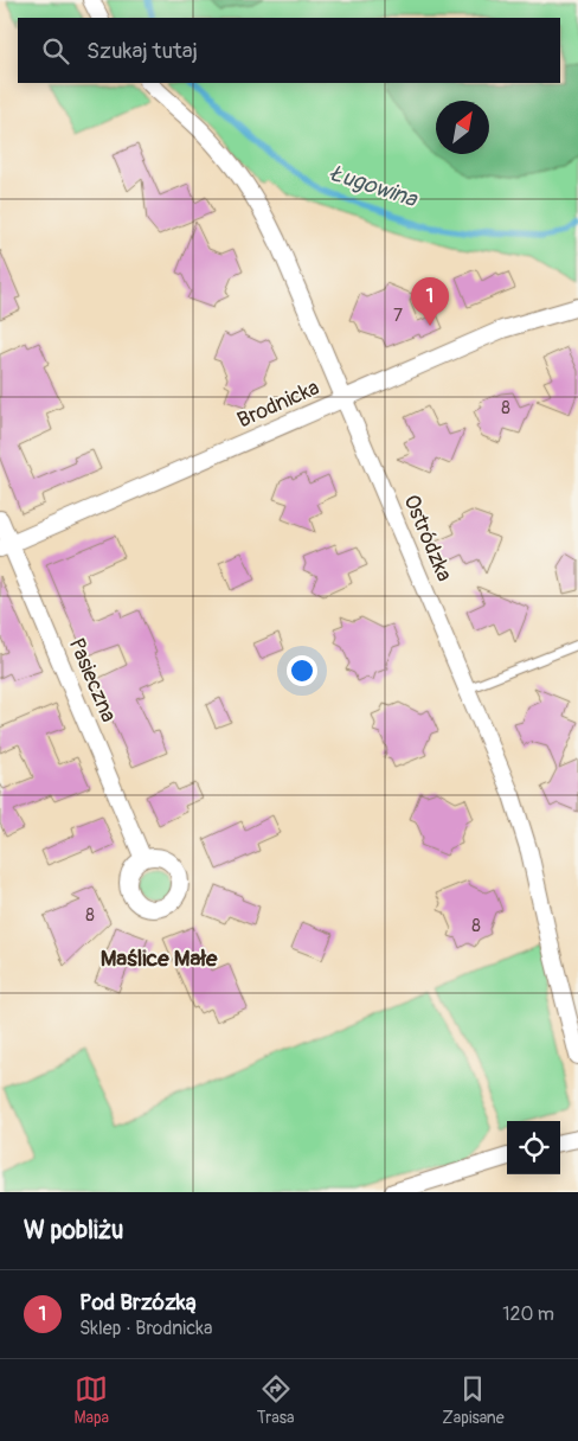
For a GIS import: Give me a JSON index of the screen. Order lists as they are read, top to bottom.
{
  "streets": {
    "street": ["Brodnicka", "Ostródzka", "Pasieczna"]
  },
  "crossings": [
    ["Brodnicka", "Ostródzka"],
    ["Brodnicka", "Pasieczna"]
  ],
  "districts": ["Maślice Małe"],
  "water": ["Ługowina"],
  "house_numbers": [
    "7",
    "8",
    "8",
    "8"
  ],
  "north": "top right",
  "page": {
    "search": "Szukaj tutaj",
    "pins": "1",
    "heading": "W pobliżu",
    "list": [
      {
        "mark": "1",
        "name": "Pod Brzózką",
        "note": "Sklep · Brodnicka",
        "value": "120 m"
      }
    ],
    "nav": ["Mapa", "Trasa", "Zapisane"]
  }
}
